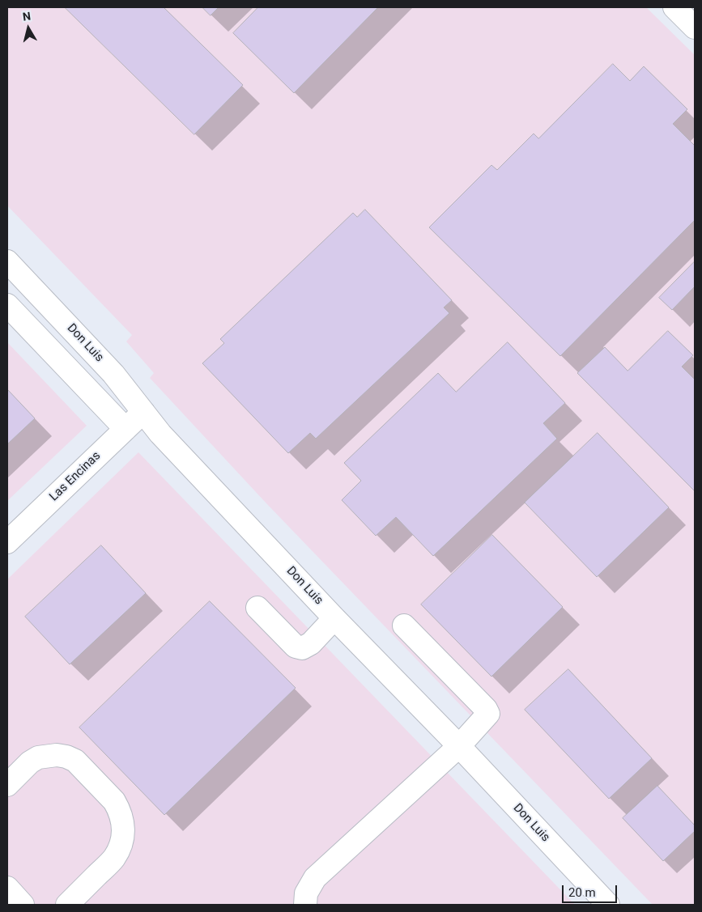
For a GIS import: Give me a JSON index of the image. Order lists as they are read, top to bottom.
{
  "streets": {
    "street": ["Don Luis", "Las Encinas"]
  },
  "crossings": [
    ["Don Luis", "Las Encinas"]
  ],
  "scale_bar": "20 m",
  "north": "top"
}
